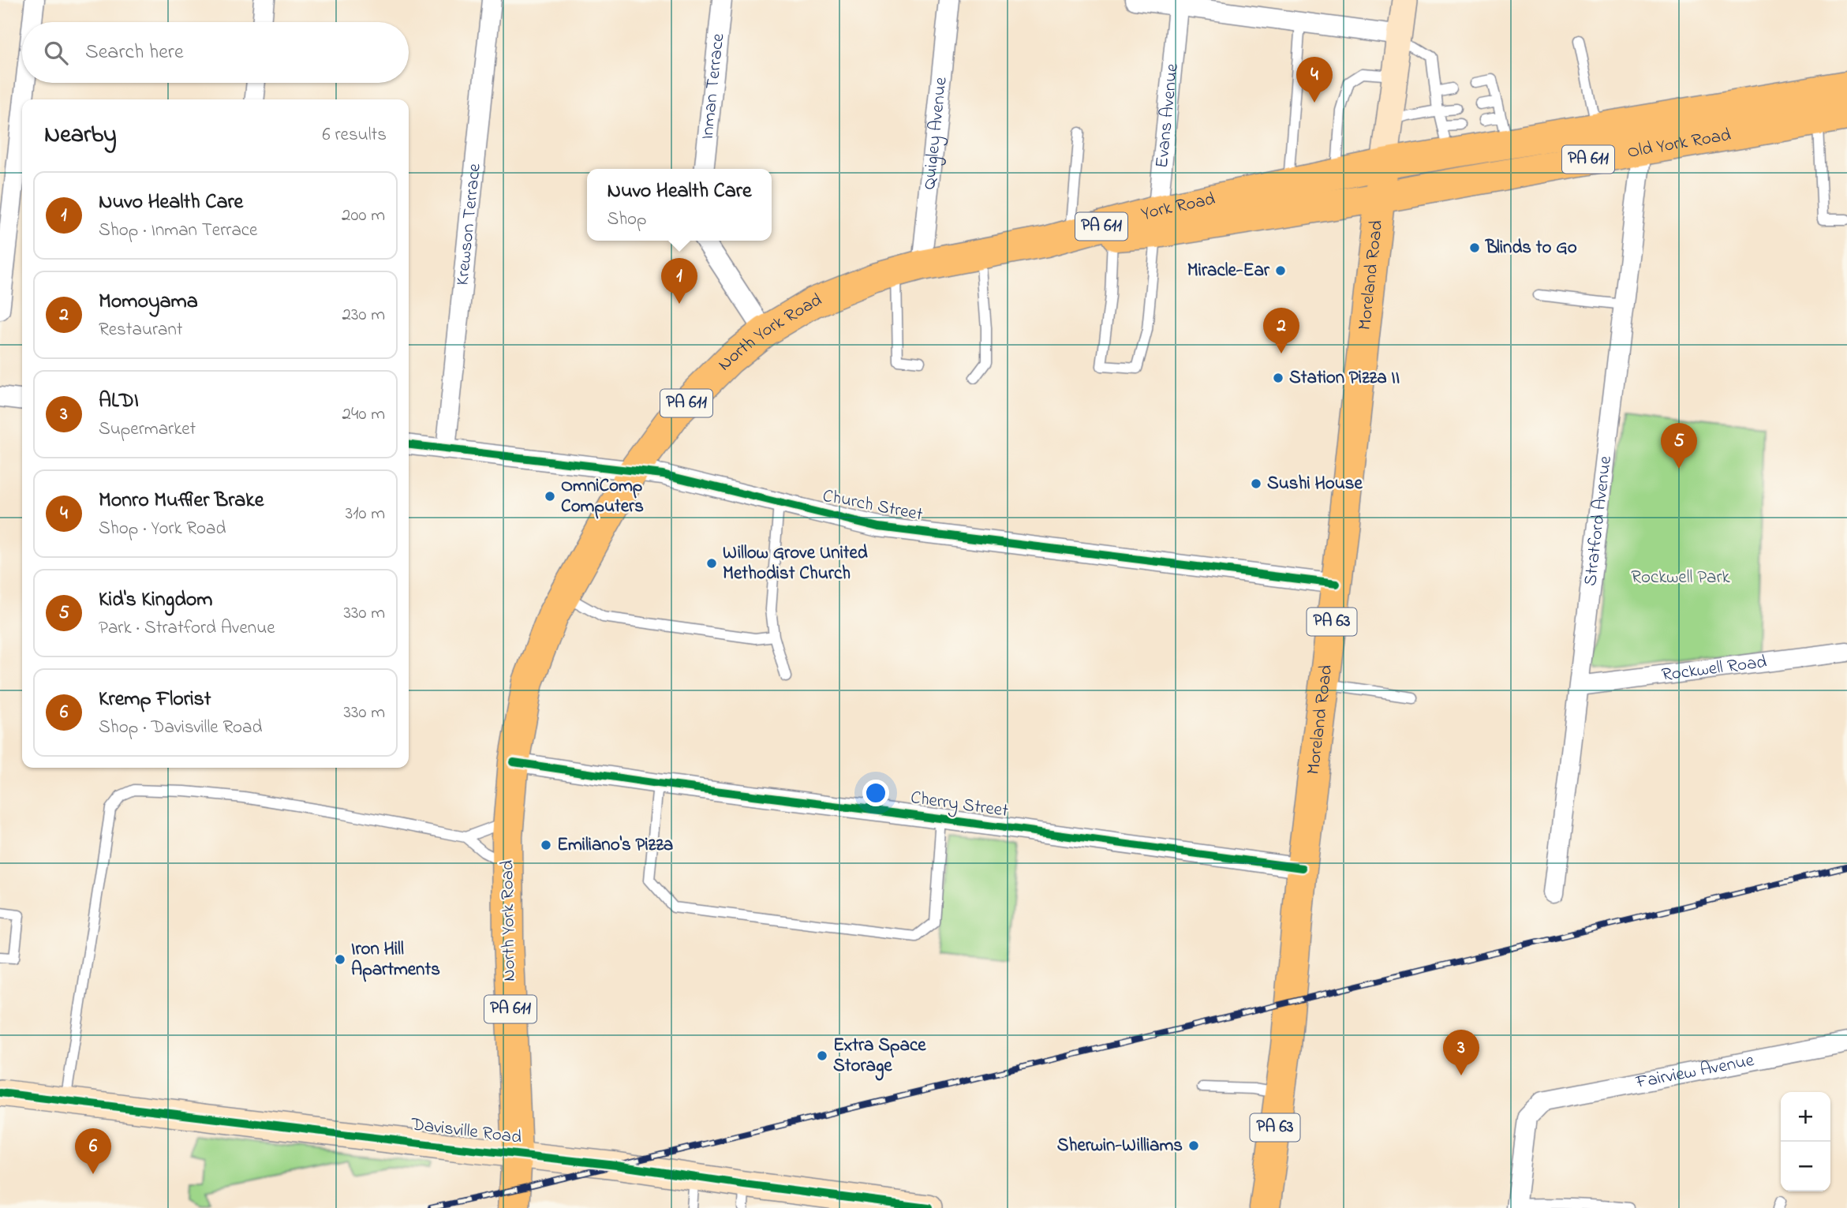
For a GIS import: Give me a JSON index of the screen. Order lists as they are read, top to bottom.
{
  "streets": {
    "main road": [
      "Old York Road",
      "PA 611",
      "York Road",
      "Moreland Road",
      "North York Road",
      "PA 63"
    ],
    "street": [
      "Inman Terrace",
      "Evans Avenue",
      "Quigley Avenue",
      "Krewson Terrace",
      "Church Street",
      "Stratford Avenue",
      "Rockwell Road",
      "Cherry Street",
      "Fairview Avenue",
      "Davisville Road"
    ]
  },
  "crossings": [
    ["Evans Avenue", "York Road"],
    ["Quigley Avenue", "North York Road"],
    ["Old York Road", "York Road"],
    ["Old York Road", "Moreland Road"],
    ["Old York Road", "Stratford Avenue"],
    ["PA 611", "North York Road"],
    ["PA 611", "Davisville Road"],
    ["York Road", "Moreland Road"],
    ["York Road", "North York Road"],
    ["Krewson Terrace", "Church Street"],
    ["Moreland Road", "Church Street"],
    ["Moreland Road", "Cherry Street"],
    ["North York Road", "Church Street"],
    ["North York Road", "Cherry Street"],
    ["North York Road", "Davisville Road"],
    ["Stratford Avenue", "Rockwell Road"]
  ],
  "parks": ["Rockwell Park"],
  "places": [
    "Blinds to Go",
    "Miracle-Ear",
    "Station Pizza II",
    "Sushi House",
    "OmniComp Computers",
    "Willow Grove United Methodist Church",
    "Emiliano's Pizza",
    "Iron Hill Apartments",
    "Extra Space Storage",
    "Sherwin-Williams"
  ],
  "page": {
    "search": "Search here",
    "pins": [
      "4",
      "1",
      "2",
      "5",
      "3",
      "6"
    ],
    "heading": ["Nearby", "6 results"],
    "popup": ["Nuvo Health Care", "Shop"],
    "list": [
      {
        "mark": "1",
        "name": "Nuvo Health Care",
        "note": "Shop · Inman Terrace",
        "value": "200 m"
      },
      {
        "mark": "2",
        "name": "Momoyama",
        "note": "Restaurant",
        "value": "230 m"
      },
      {
        "mark": "3",
        "name": "ALDI",
        "note": "Supermarket",
        "value": "240 m"
      },
      {
        "mark": "4",
        "name": "Monro Muffler Brake",
        "note": "Shop · York Road",
        "value": "310 m"
      },
      {
        "mark": "5",
        "name": "Kid's Kingdom",
        "note": "Park · Stratford Avenue",
        "value": "330 m"
      },
      {
        "mark": "6",
        "name": "Kremp Florist",
        "note": "Shop · Davisville Road",
        "value": "330 m"
      }
    ],
    "map_buttons": ["+", "−"]
  }
}
